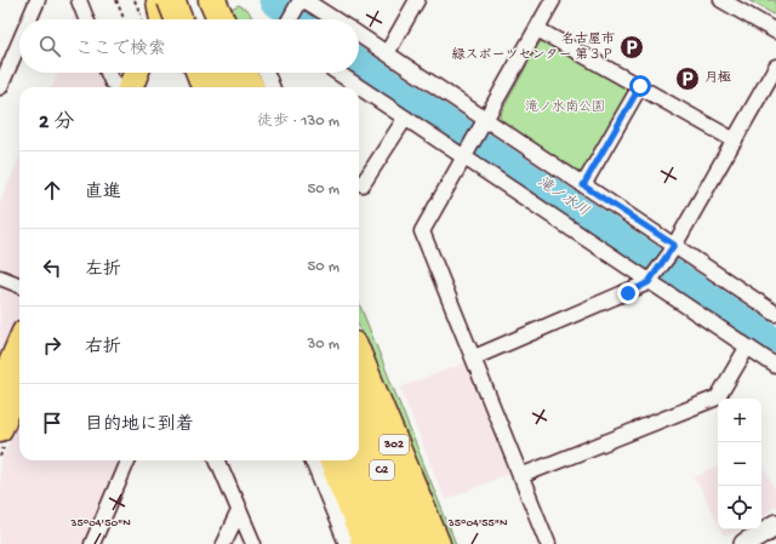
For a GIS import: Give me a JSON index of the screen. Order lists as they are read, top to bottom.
{
  "streets": {
    "highway": ["302", "C2"]
  },
  "water": ["滝ノ水川"],
  "parks": ["滝ノ水南公園"],
  "places": {
    "parking": ["名古屋市 緑スポーツセンター 第３Ｐ", "月極"]
  },
  "page": {
    "search": "ここで検索",
    "heading": ["2 分", "徒歩 · 130 m"],
    "list": [
      ["直進", "50 m"],
      ["左折", "50 m"],
      ["右折", "30 m"],
      "目的地に到着"
    ],
    "map_buttons": ["+", "−"]
  },
  "coordinates": ["35°04'50\"N", "35°04'55\"N"]
}
